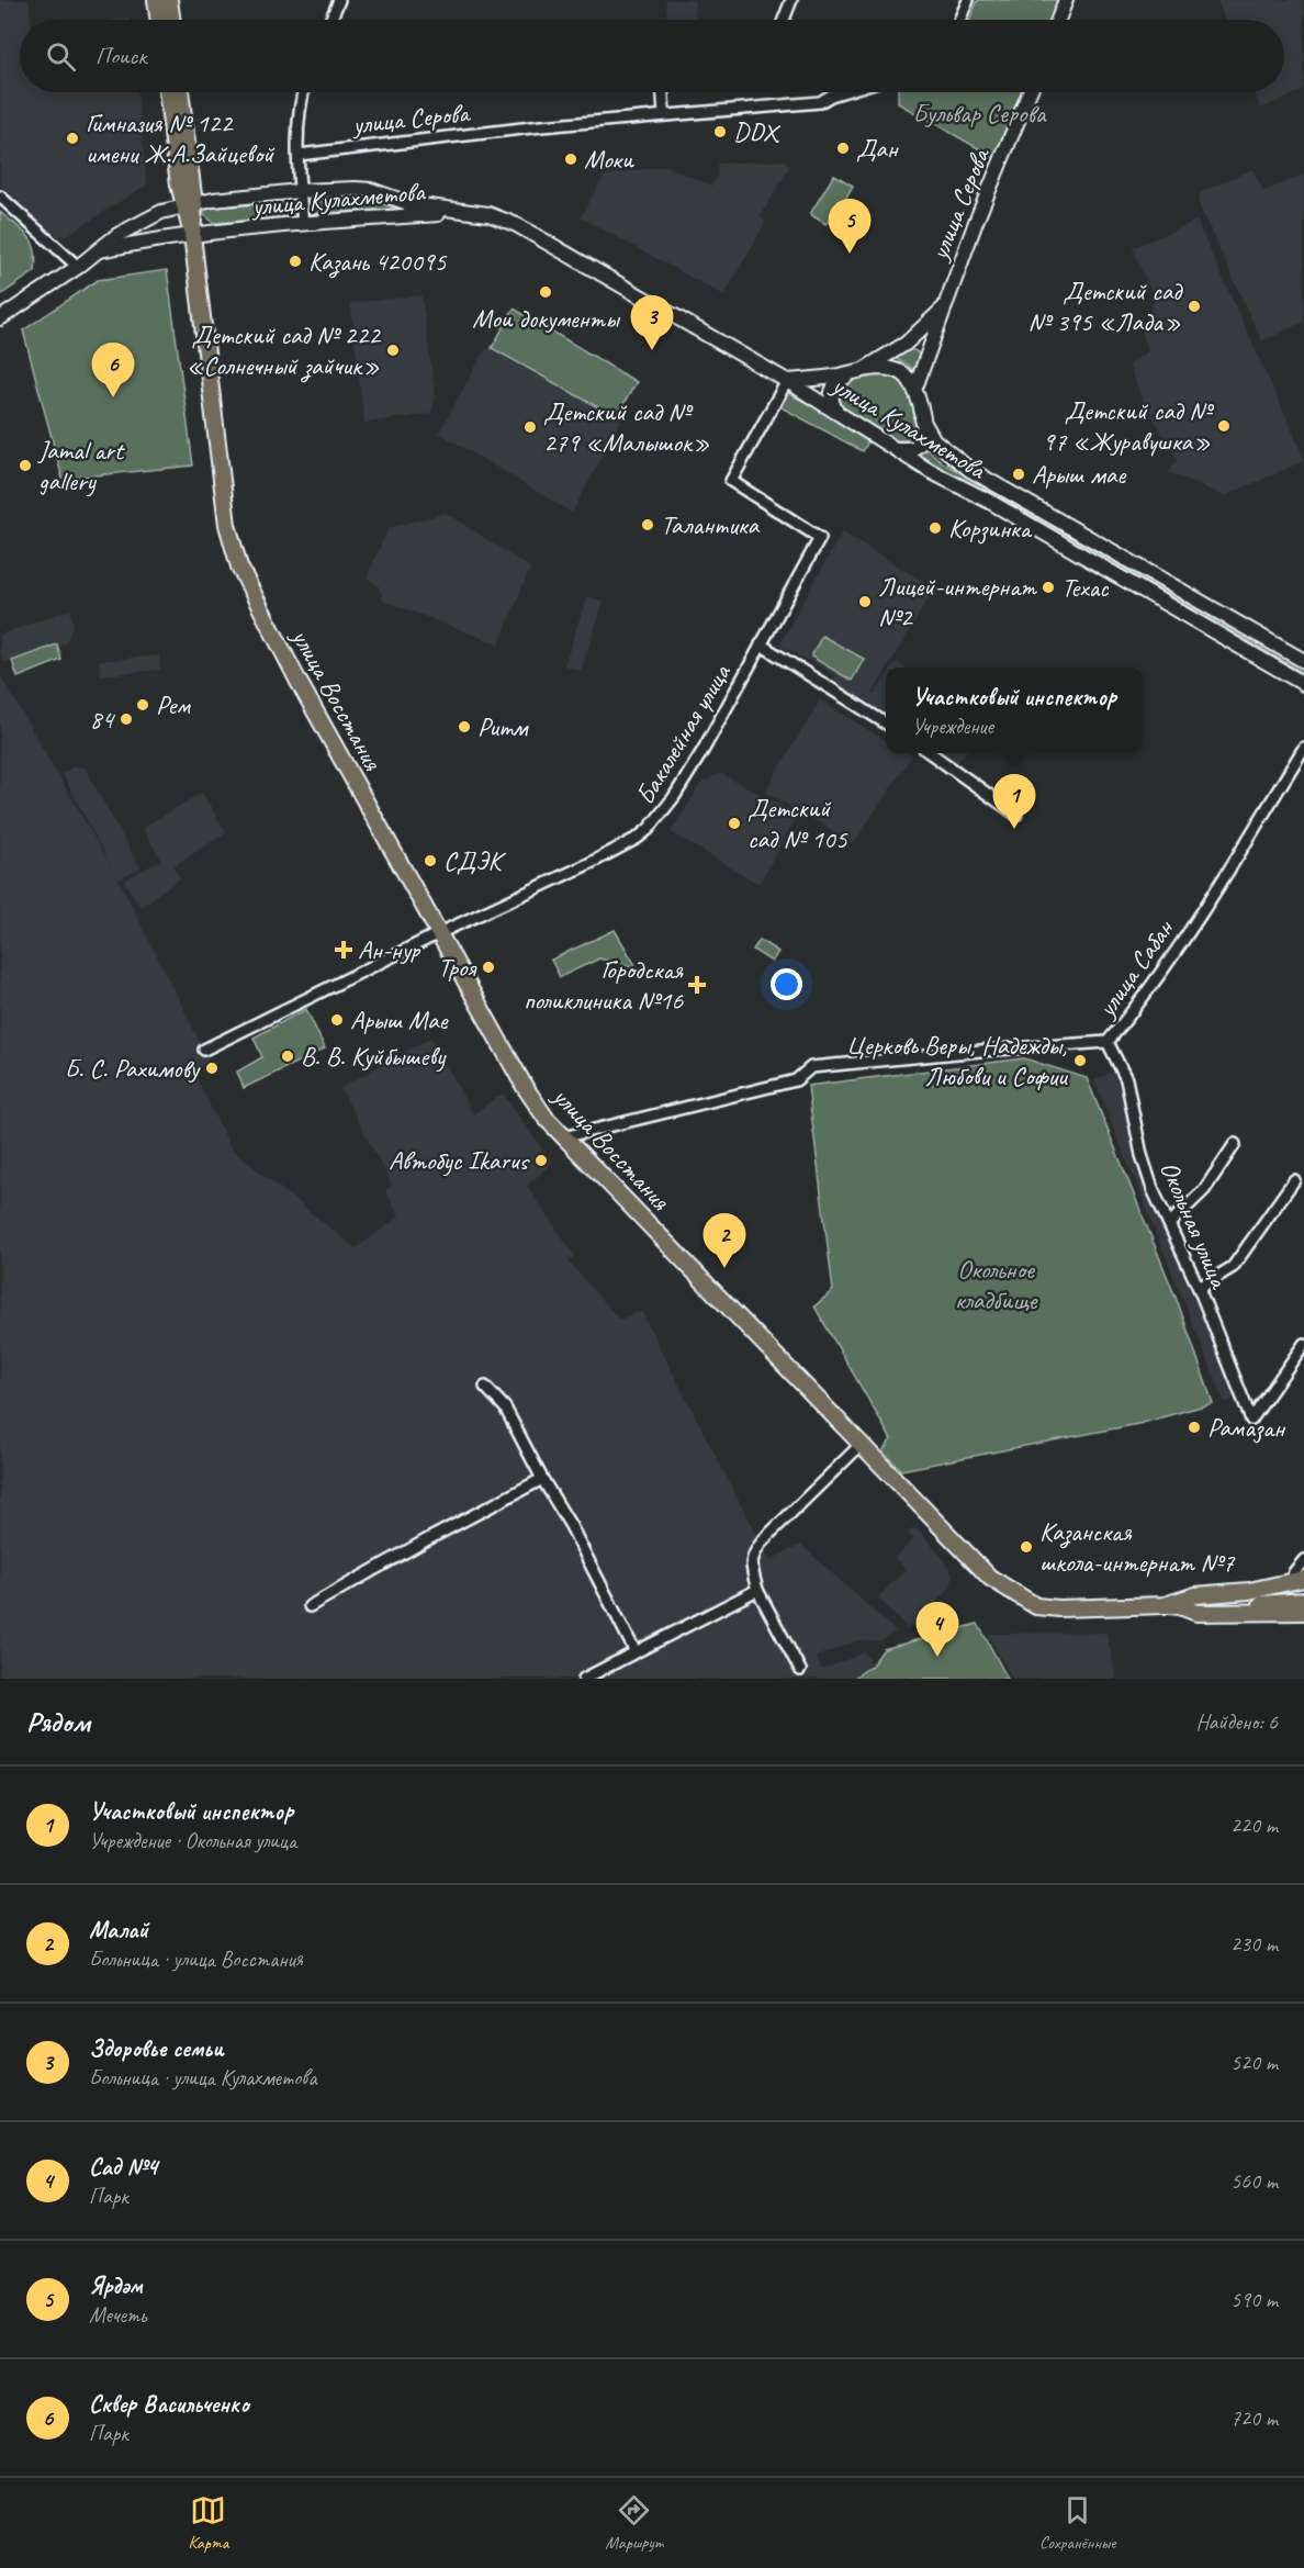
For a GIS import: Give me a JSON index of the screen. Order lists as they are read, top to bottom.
{
  "streets": {
    "main road": ["улица Серова", "улица Кулахметова", "улица Восстания"],
    "street": ["Бакалейная улица", "улица Сабан", "Окольная улица"]
  },
  "crossings": [
    ["улица Серова", "улица Кулахметова"],
    ["улица Кулахметова", "улица Восстания"],
    ["улица Кулахметова", "Бакалейная улица"],
    ["улица Восстания", "Бакалейная улица"],
    ["улица Восстания", "улица Сабан"],
    ["улица Сабан", "Окольная улица"]
  ],
  "parks": ["Бульвар Серова", "Окольное кладбище"],
  "places": {
    "other": [
      "DDX",
      "Гимназия № 122 имени Ж.А.Зайцевой",
      "Дан",
      "Моки",
      "Казань 420095",
      "Мои документы",
      "Детский сад № 395 «Лада»",
      "Детский сад № 222 «Солнечный зайчик»",
      "Детский сад № 97 «Журавушка»",
      "Детский сад № 279 «Малышок»",
      "Jamal art gallery",
      "Арыш мае",
      "Талантика",
      "Корзинка",
      "Техас",
      "Лицей-интернат №2",
      "Рем",
      "84",
      "Ритм",
      "Детский сад № 105",
      "СДЭК",
      "Троя",
      "Арыш Мае",
      "В. В. Куйбышеву",
      "Церковь Веры, Надежды, Любови и Софии",
      "Б. С. Рахимову",
      "Автобус Ikarus",
      "Рамазан",
      "Казанская школа-интернат №7"
    ],
    "health": ["Ан-нур", "Городская поликлиника №16"]
  },
  "page": {
    "search": "Поиск",
    "pins": [
      "5",
      "3",
      "6",
      "1",
      "2",
      "4"
    ],
    "popup": ["Участковый инспектор", "Учреждение"],
    "heading": ["Рядом", "Найдено: 6"],
    "list": [
      {
        "mark": "1",
        "name": "Участковый инспектор",
        "note": "Учреждение · Окольная улица",
        "value": "220 m"
      },
      {
        "mark": "2",
        "name": "Малай",
        "note": "Больница · улица Восстания",
        "value": "230 m"
      },
      {
        "mark": "3",
        "name": "Здоровье семьи",
        "note": "Больница · улица Кулахметова",
        "value": "520 m"
      },
      {
        "mark": "4",
        "name": "Сад №4",
        "note": "Парк",
        "value": "560 m"
      },
      {
        "mark": "5",
        "name": "Ярдәм",
        "note": "Мечеть",
        "value": "590 m"
      },
      {
        "mark": "6",
        "name": "Сквер Васильченко",
        "note": "Парк",
        "value": "720 m"
      }
    ],
    "nav": ["Карта", "Маршрут", "Сохранённые"]
  }
}
